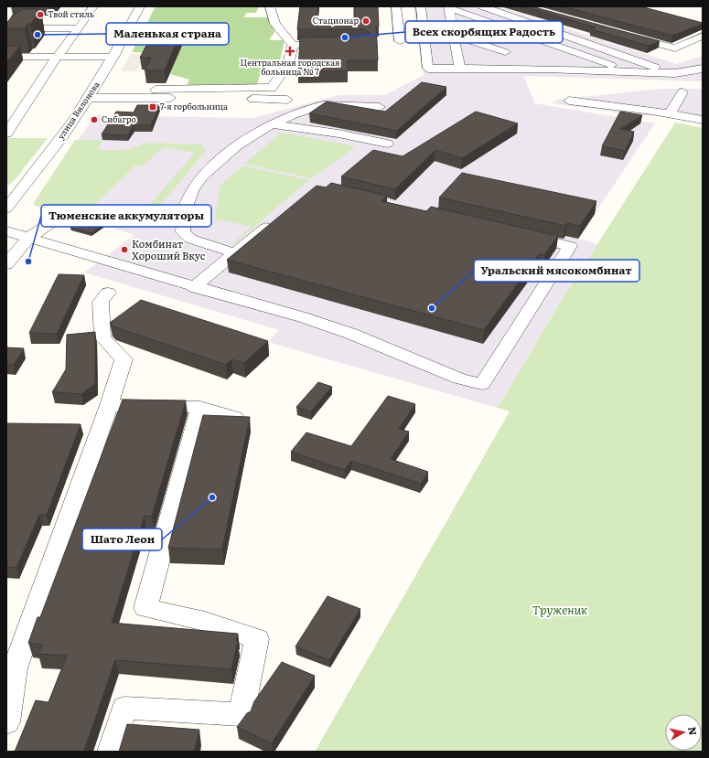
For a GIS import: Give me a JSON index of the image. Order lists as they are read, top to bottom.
{
  "streets": {
    "street": ["улица Вилонова"]
  },
  "parks": ["Труженик"],
  "places": {
    "other": [
      "Твой стиль",
      "Стационар",
      "Маленькая страна",
      "Всех скорбящих Радость",
      "Сибагро",
      "Комбинат Хороший Вкус",
      "Тюменские аккумуляторы",
      "Уральский мясокомбинат",
      "Шато Леон"
    ],
    "health": ["Центральная городская больница № 7"],
    "transit": ["7-я горбольница"]
  },
  "north": "right"
}
